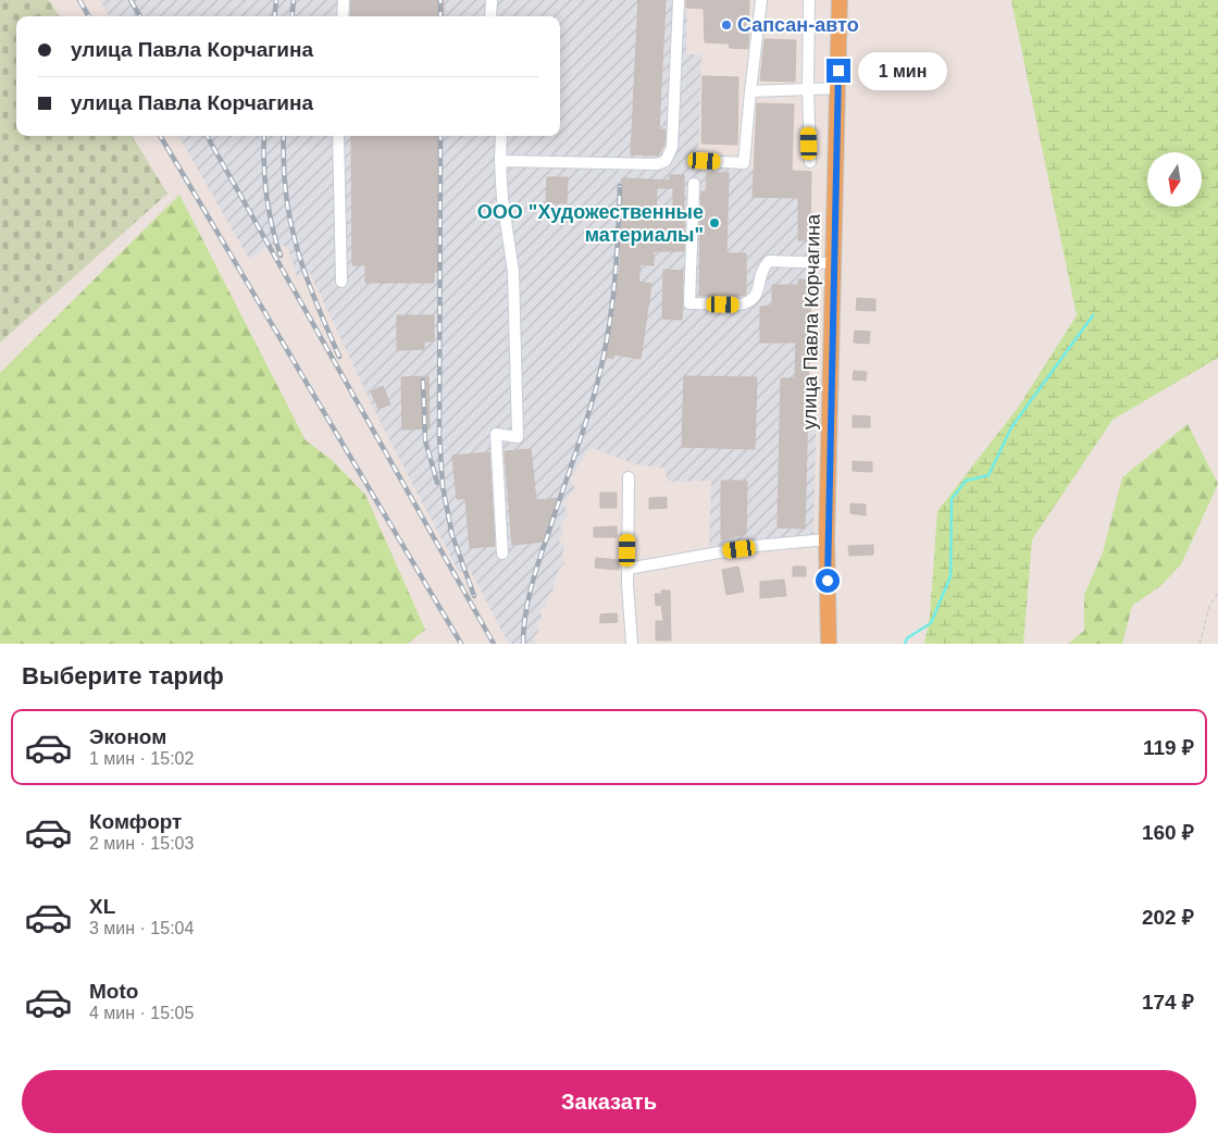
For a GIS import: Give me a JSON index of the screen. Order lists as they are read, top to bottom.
{
  "streets": {
    "main road": ["улица Павла Корчагина"]
  },
  "places": ["Сапсан-авто", "ООО \"Художественные материалы\""],
  "north": "bottom",
  "page": {
    "banner": ["улица Павла Корчагина", "улица Павла Корчагина"],
    "bubble": "1 мин",
    "heading": "Выберите тариф",
    "list": [
      {
        "name": "Эконом",
        "note": "1 мин · 15:02",
        "value": "119 ₽"
      },
      {
        "name": "Комфорт",
        "note": "2 мин · 15:03",
        "value": "160 ₽"
      },
      {
        "name": "XL",
        "note": "3 мин · 15:04",
        "value": "202 ₽"
      },
      {
        "name": "Moto",
        "note": "4 мин · 15:05",
        "value": "174 ₽"
      }
    ],
    "buttons": "Заказать"
  }
}
